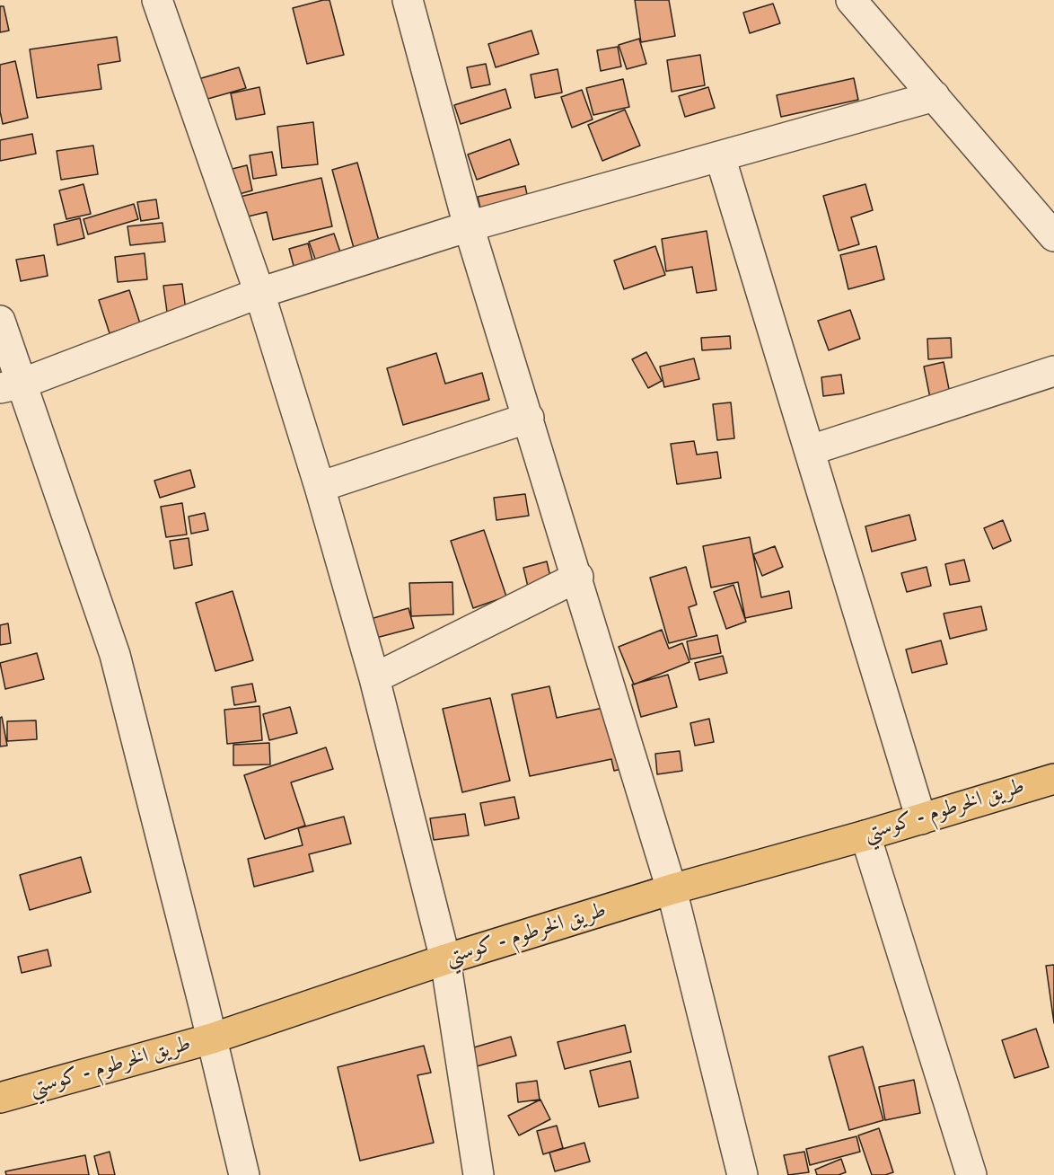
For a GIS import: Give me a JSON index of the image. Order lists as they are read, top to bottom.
{
  "streets": {
    "highway": ["طريق الخرطوم - كوستي"]
  }
}
